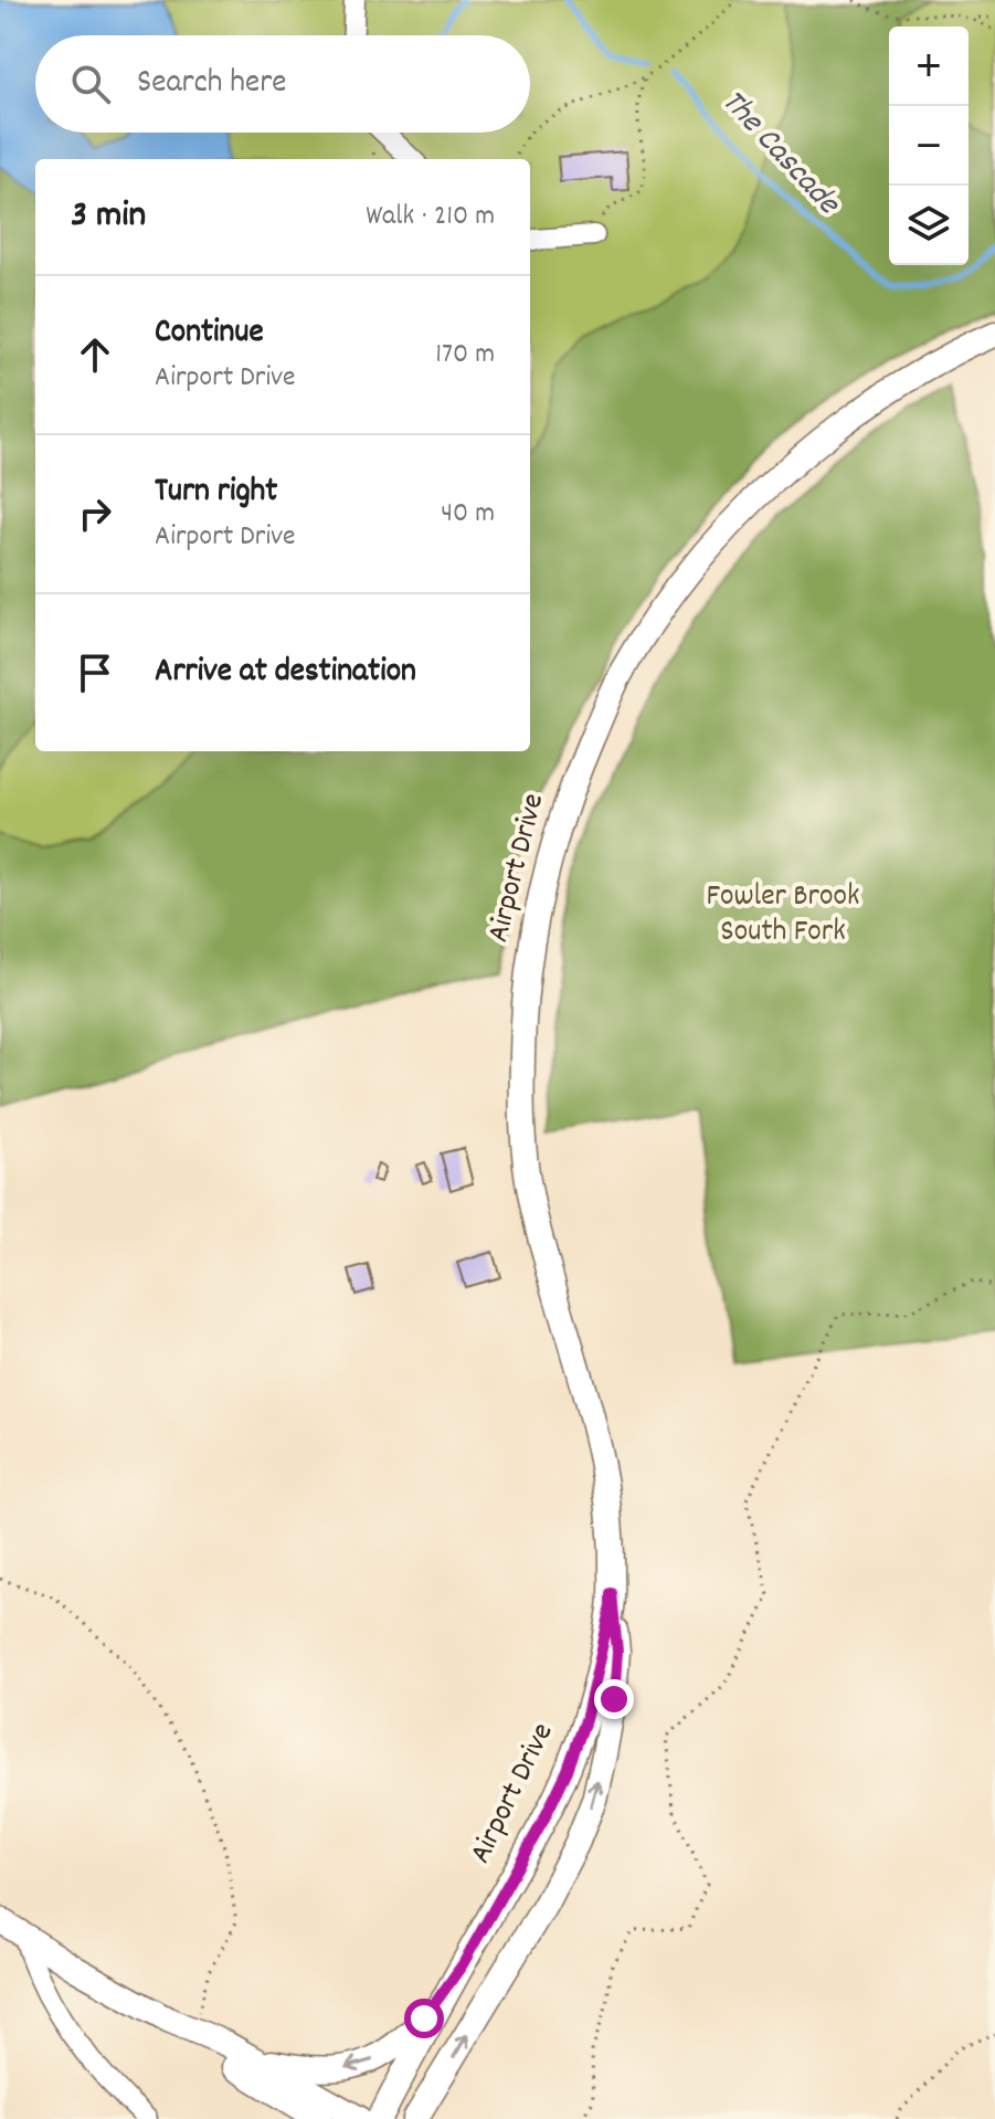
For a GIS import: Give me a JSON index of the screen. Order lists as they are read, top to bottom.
{
  "streets": {
    "main road": ["Airport Drive"]
  },
  "water": ["The Cascade"],
  "parks": ["Fowler Brook South Fork"],
  "page": {
    "map_buttons": ["+", "−"],
    "search": "Search here",
    "heading": ["3 min", "Walk · 210 m"],
    "list": [
      ["Continue", "Airport Drive", "170 m"],
      ["Turn right", "Airport Drive", "40 m"],
      "Arrive at destination"
    ]
  }
}
